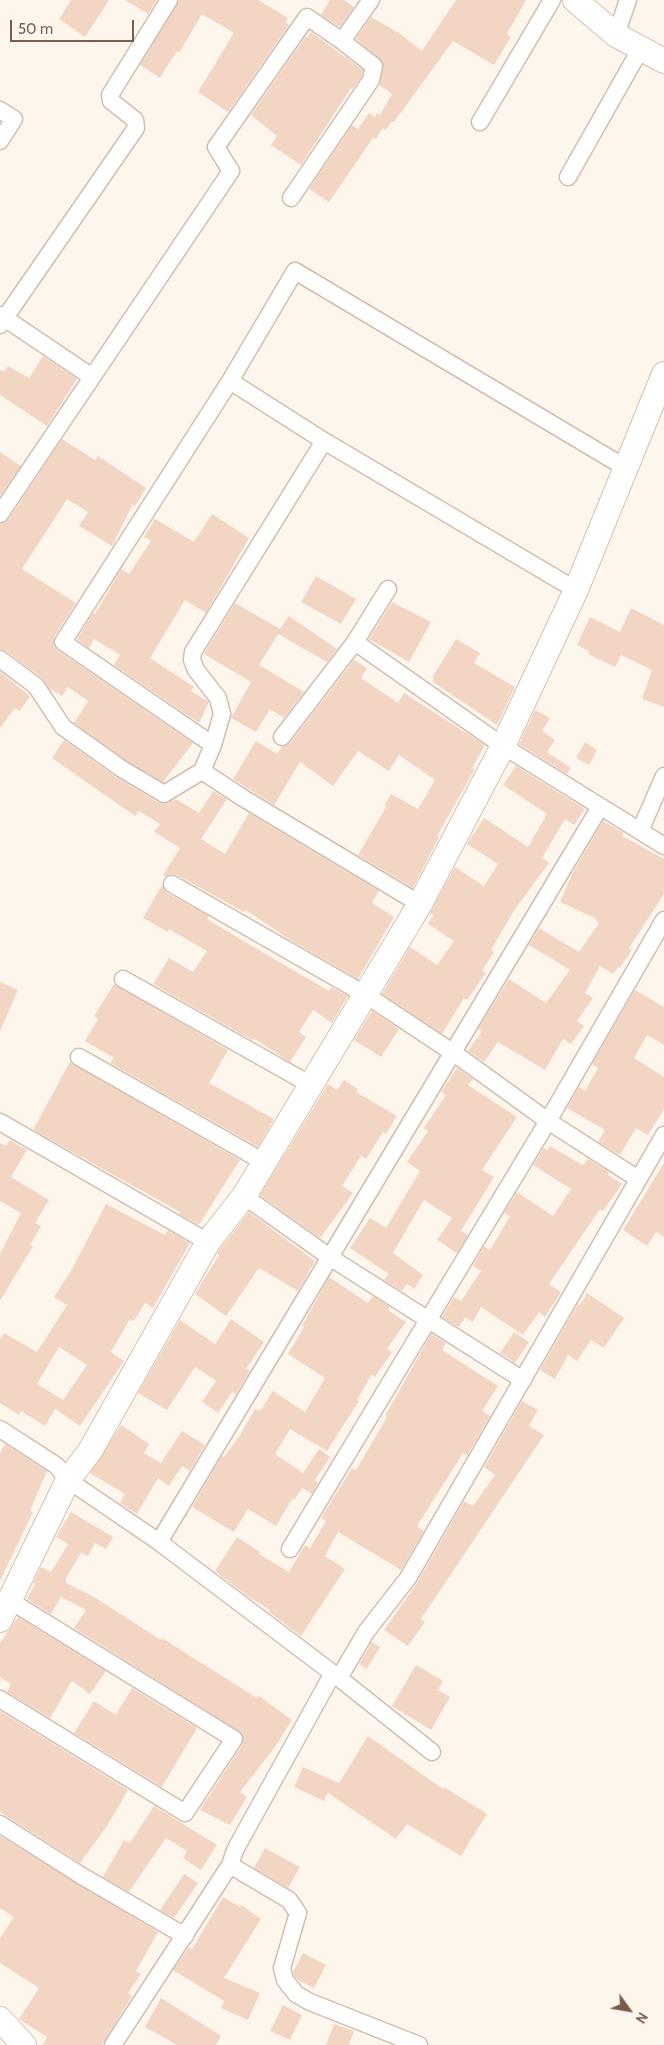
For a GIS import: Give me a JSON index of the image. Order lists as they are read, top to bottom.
{
  "scale_bar": "50 m",
  "north": "bottom right"
}
